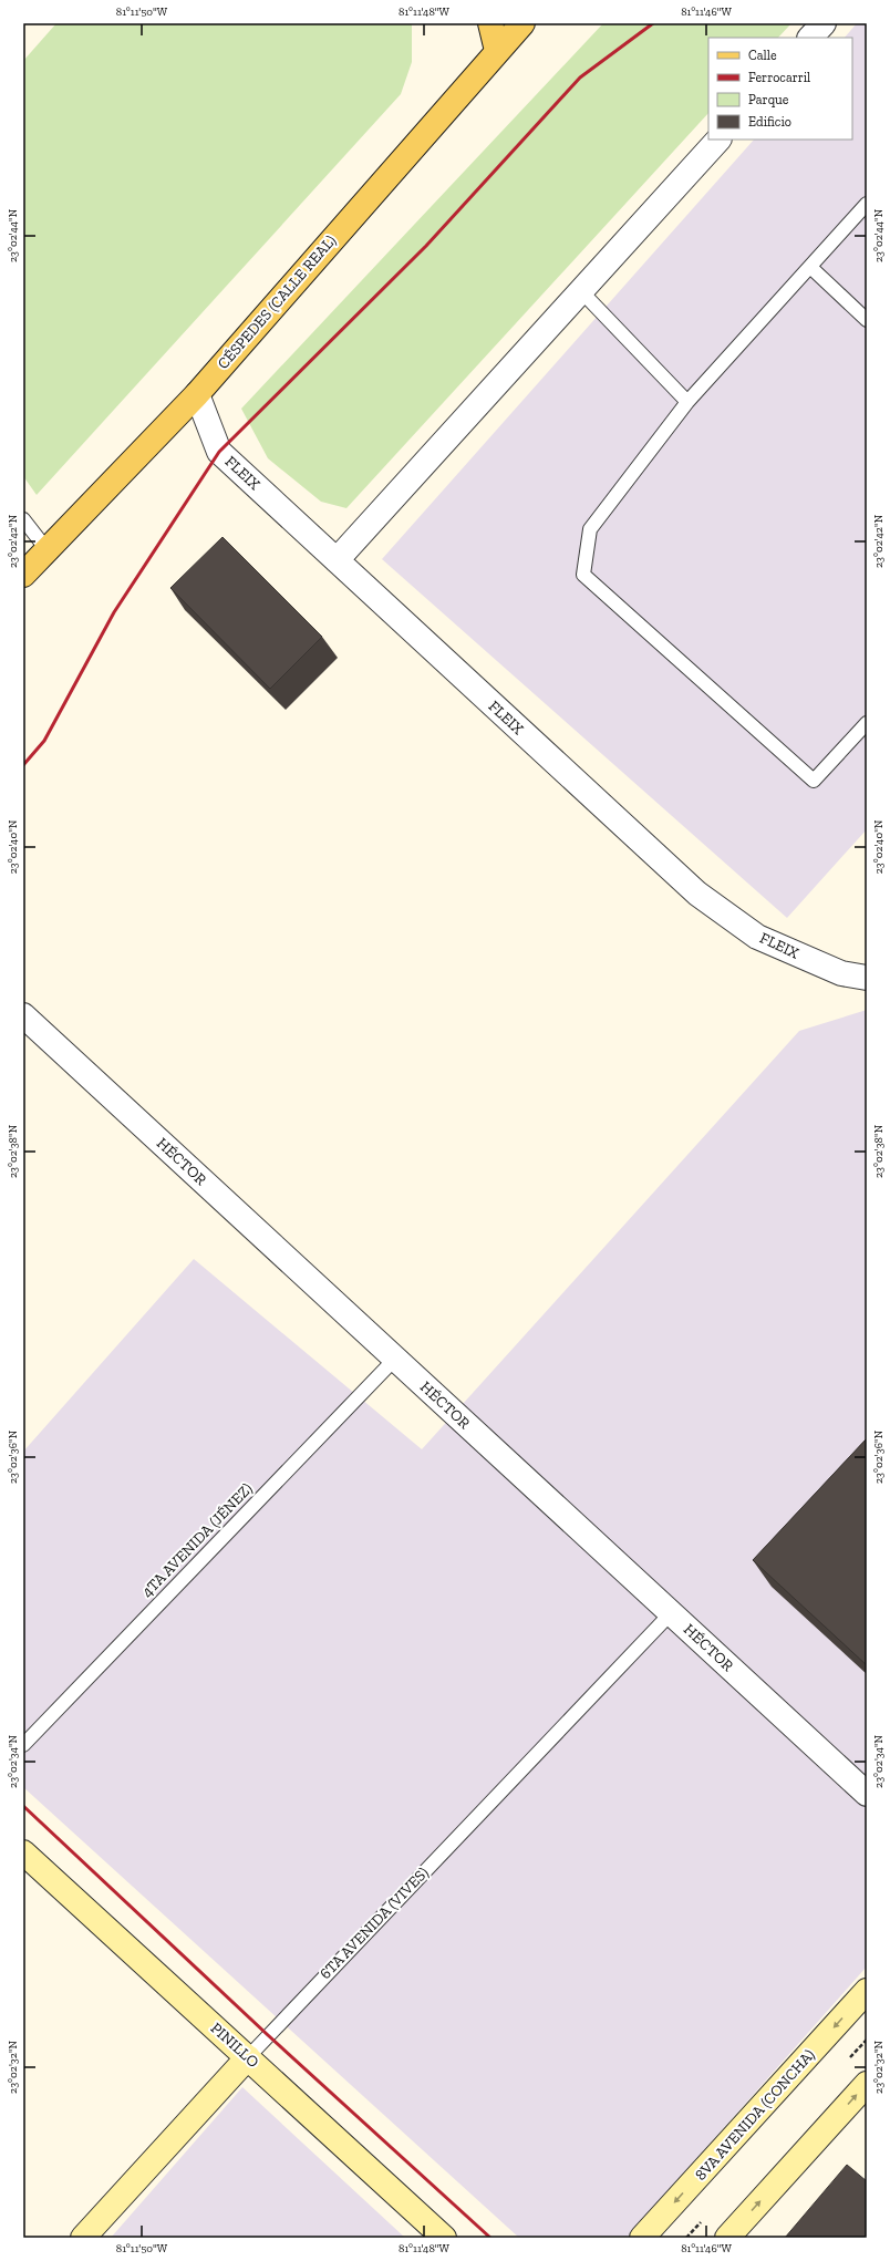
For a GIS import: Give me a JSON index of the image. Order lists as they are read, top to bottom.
{
  "streets": {
    "main road": ["CÉSPEDES (CALLE REAL)"],
    "street": [
      "FLEIX",
      "HÉCTOR",
      "6TA AVENIDA (VIVES)",
      "PINILLO",
      "8VA AVENIDA (CONCHA)"
    ],
    "lane": ["4TA AVENIDA (JÉNEZ)"]
  },
  "crossings": [
    ["CÉSPEDES (CALLE REAL)", "FLEIX"],
    ["HÉCTOR", "4TA AVENIDA (JÉNEZ)"],
    ["HÉCTOR", "6TA AVENIDA (VIVES)"],
    ["6TA AVENIDA (VIVES)", "PINILLO"]
  ],
  "legend": [
    "Calle",
    "Ferrocarril",
    "Parque",
    "Edificio"
  ],
  "coordinates": [
    "81°11'50\"W",
    "81°11'48\"W",
    "81°11'46\"W",
    "23°02'44\"N",
    "23°02'42\"N",
    "23°02'40\"N",
    "23°02'38\"N",
    "23°02'36\"N",
    "23°02'34\"N",
    "23°02'32\"N"
  ]
}
